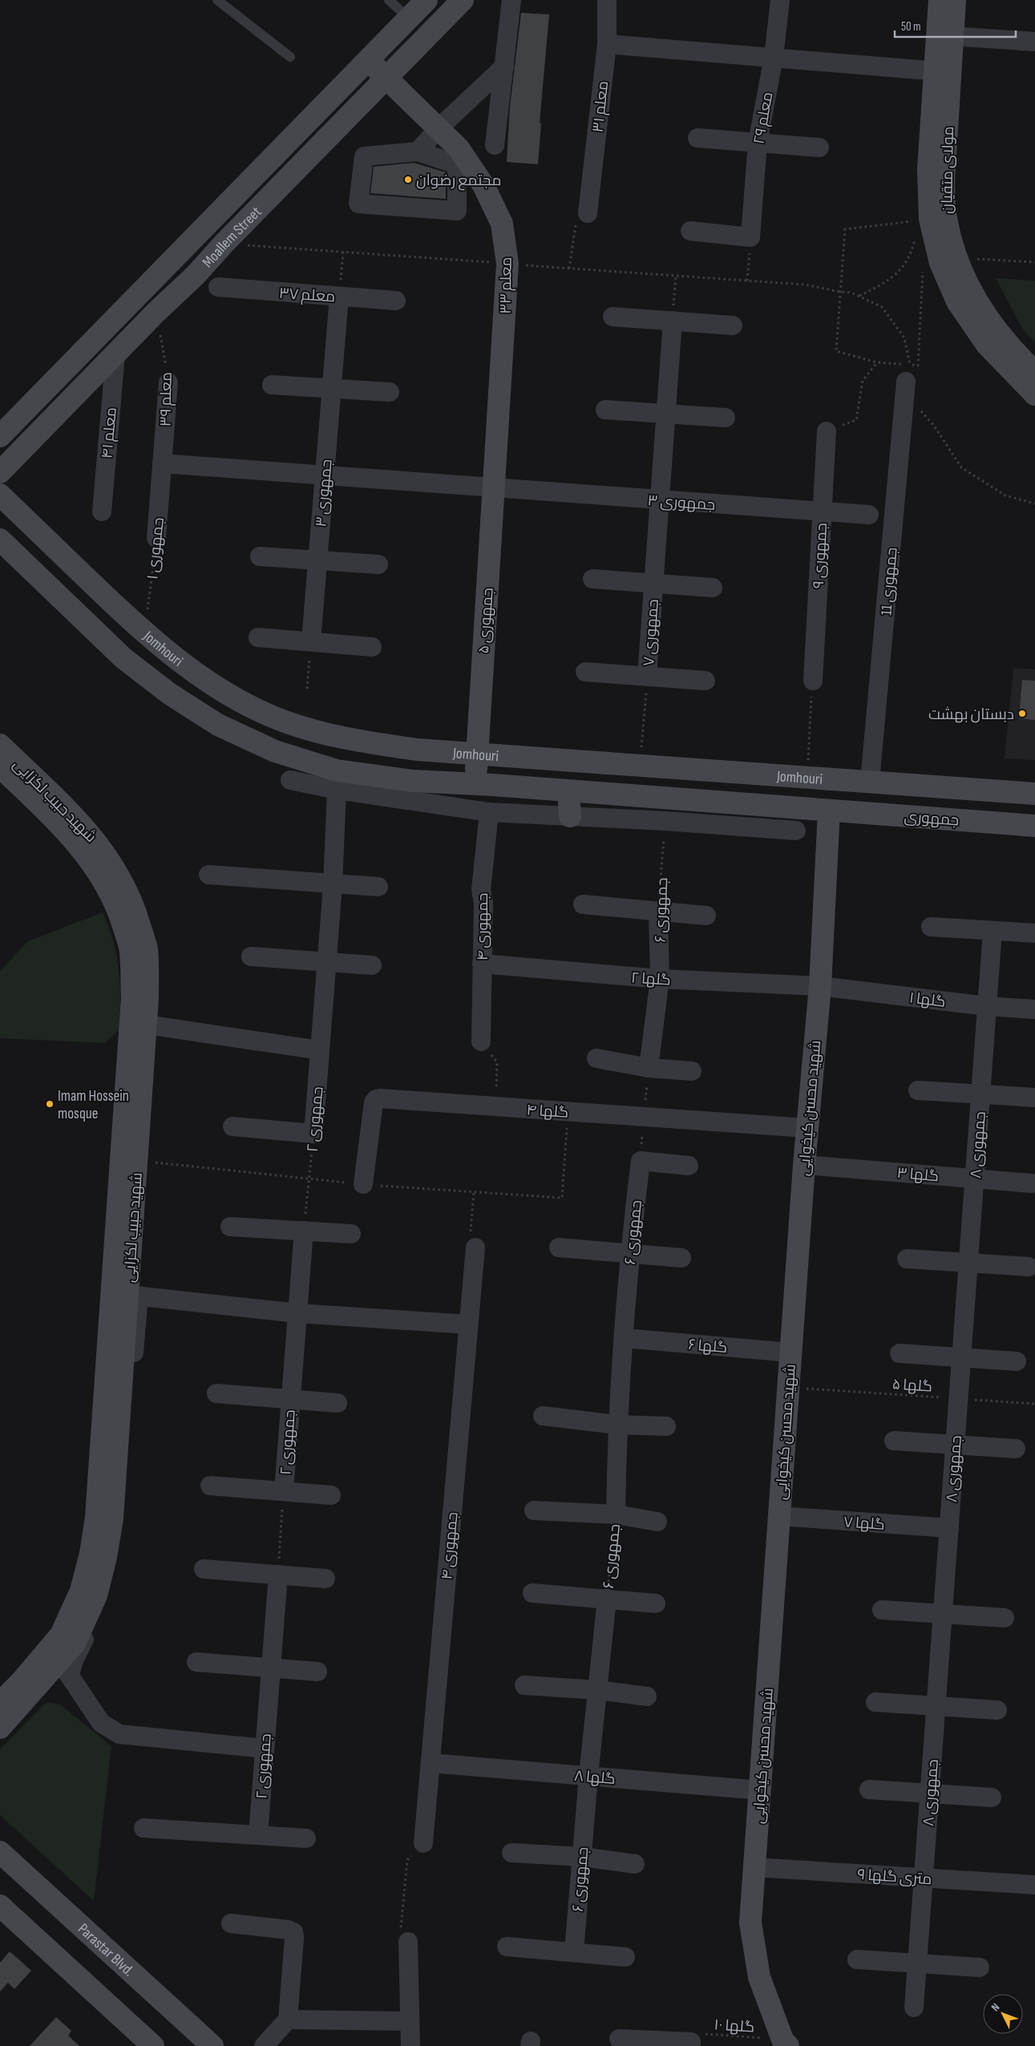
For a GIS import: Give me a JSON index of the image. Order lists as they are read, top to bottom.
{
  "streets": {
    "street": [
      "معلم ۳۱",
      "معلم ۲۹",
      "مولای متقیان",
      "Moallem Street",
      "معلم ۳۳",
      "معلم ۳۷",
      "معلم ۳۹",
      "معلم ۴۱",
      "جمهوری ۳",
      "جمهوری ۱",
      "جمهوری ۹",
      "جمهوری 11",
      "جمهوری ۵",
      "جمهوری ۷",
      "Jomhouri",
      "شهید حبیب لکزایی",
      "جمهوری",
      "جمهوری ۶",
      "جمهوری ۴",
      "گلها ۲",
      "گلها ۱",
      "شهید محسن کیخوایی",
      "گلها ۴",
      "جمهوری ۲",
      "جمهوری ۸",
      "گلها ۳",
      "گلها ۶",
      "گلها ۷",
      "گلها ۸",
      "۹ متری گلها",
      "Parastar Blvd."
    ],
    "path": ["گلها ۵", "گلها ۱۰"]
  },
  "crossings": [
    ["Moallem Street", "معلم ۳۳"],
    ["Moallem Street", "معلم ۳۹"],
    ["Moallem Street", "معلم ۴۱"],
    ["معلم ۳۳", "جمهوری ۳"],
    ["معلم ۳۳", "جمهوری ۵"],
    ["معلم ۳۷", "جمهوری ۳"],
    ["معلم ۳۹", "جمهوری ۳"],
    ["معلم ۳۹", "جمهوری ۱"],
    ["جمهوری ۳", "جمهوری ۱"],
    ["جمهوری ۳", "جمهوری ۹"],
    ["جمهوری ۳", "جمهوری ۵"],
    ["جمهوری ۳", "جمهوری ۷"],
    ["جمهوری ۱", "Jomhouri"],
    ["جمهوری 11", "Jomhouri"],
    ["جمهوری ۵", "Jomhouri"],
    ["جمهوری ۷", "Jomhouri"],
    ["Jomhouri", "جمهوری"],
    ["Jomhouri", "شهید محسن کیخوایی"],
    ["جمهوری", "شهید محسن کیخوایی"],
    ["جمهوری ۶", "گلها ۲"],
    ["جمهوری ۶", "گلها ۶"],
    ["جمهوری ۶", "گلها ۸"],
    ["جمهوری ۴", "گلها ۲"],
    ["جمهوری ۴", "گلها ۸"],
    ["گلها ۲", "گلها ۱"],
    ["گلها ۲", "شهید محسن کیخوایی"],
    ["گلها ۱", "شهید محسن کیخوایی"],
    ["گلها ۱", "جمهوری ۸"],
    ["شهید محسن کیخوایی", "گلها ۴"],
    ["شهید محسن کیخوایی", "گلها ۳"],
    ["شهید محسن کیخوایی", "گلها ۶"],
    ["شهید محسن کیخوایی", "گلها ۵"],
    ["شهید محسن کیخوایی", "گلها ۷"],
    ["شهید محسن کیخوایی", "گلها ۸"],
    ["شهید محسن کیخوایی", "۹ متری گلها"],
    ["شهید محسن کیخوایی", "گلها ۱۰"],
    ["جمهوری ۸", "گلها ۳"],
    ["جمهوری ۸", "گلها ۵"],
    ["جمهوری ۸", "گلها ۷"],
    ["جمهوری ۸", "۹ متری گلها"]
  ],
  "places": ["مجتمع رضوان", "دبستان بهشت", "Imam Hossein mosque"],
  "scale_bar": "50 m",
  "north": "top left"
}
